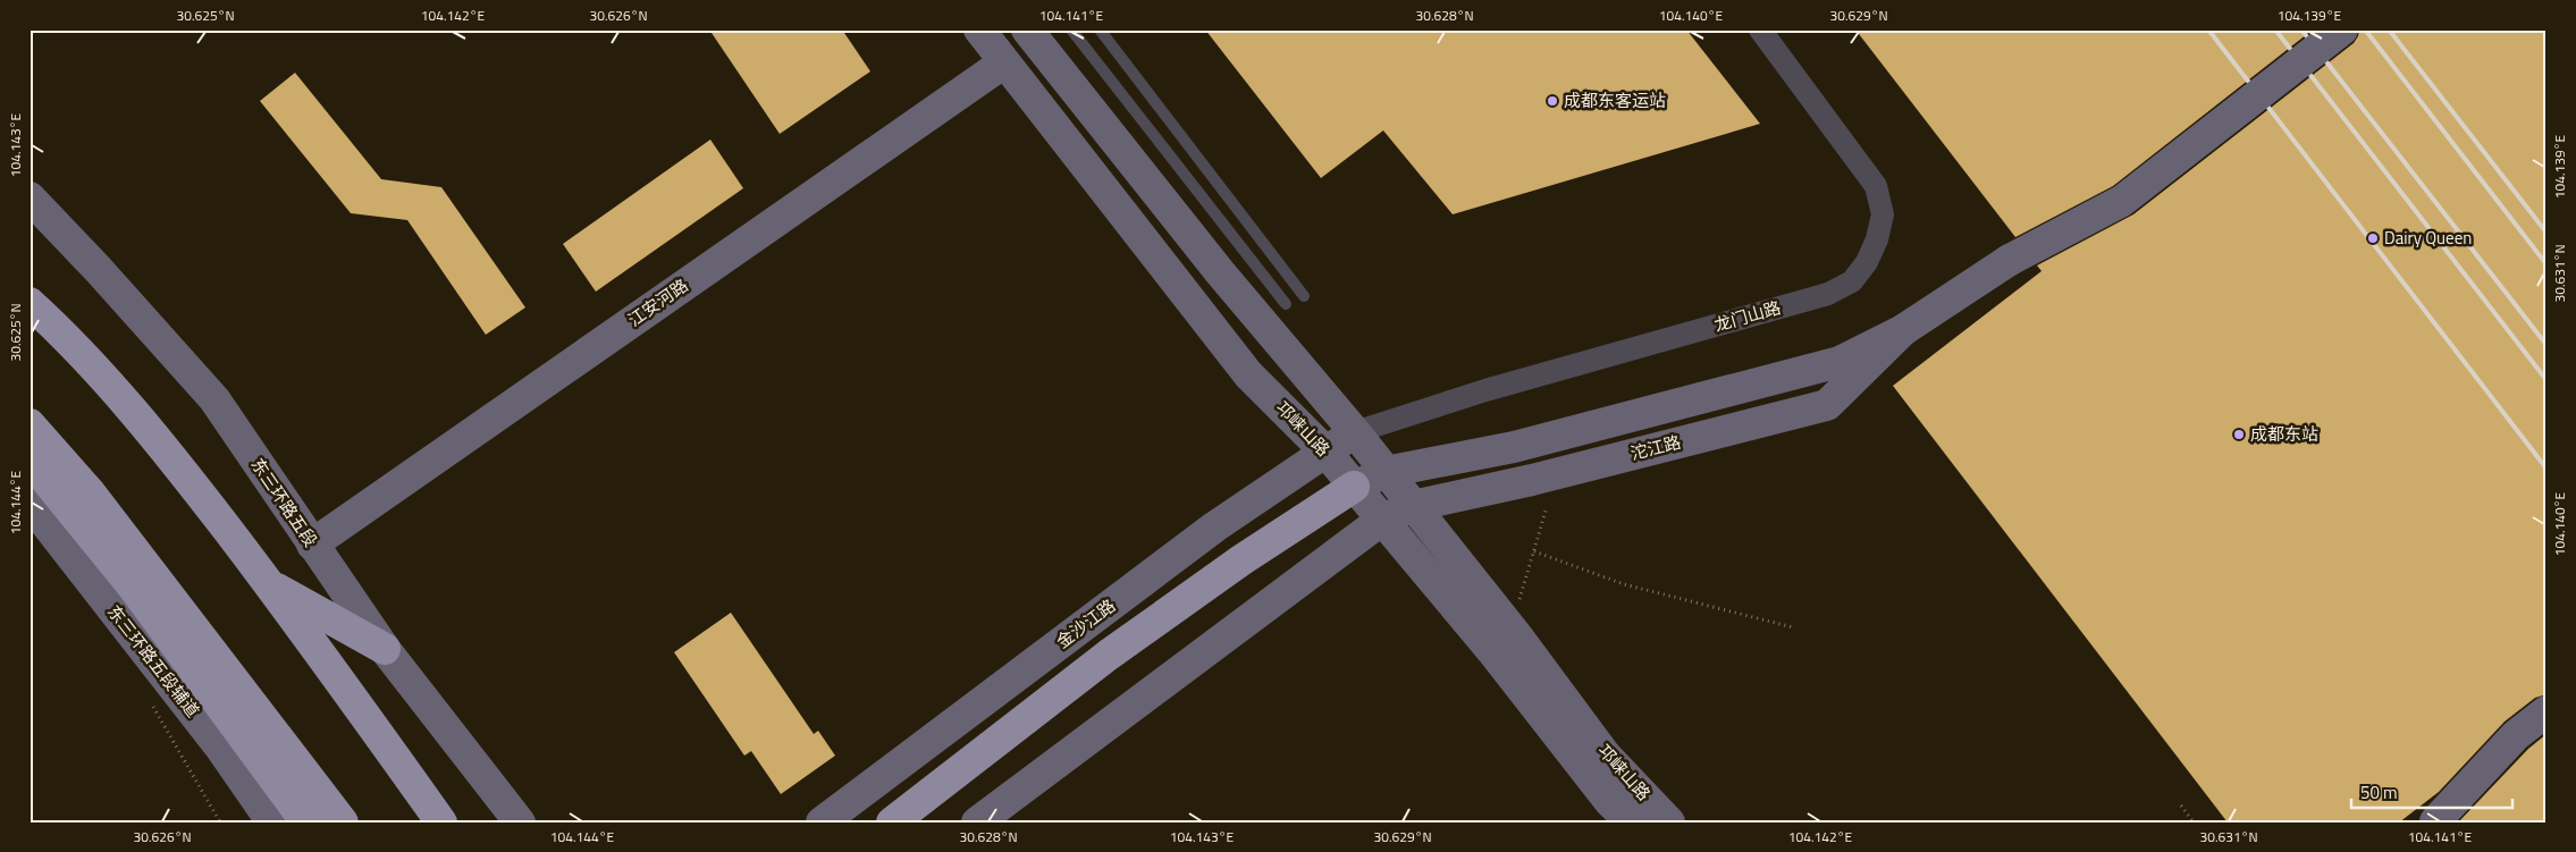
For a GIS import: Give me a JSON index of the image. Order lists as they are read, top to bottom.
{
  "streets": {
    "street": [
      "江安河路",
      "龙门山路",
      "邛崃山路",
      "沱江路",
      "东三环路五段",
      "金沙江路",
      "东三环路五段辅道"
    ]
  },
  "crossings": [
    ["江安河路", "邛崃山路"],
    ["江安河路", "东三环路五段"],
    ["龙门山路", "邛崃山路"],
    ["龙门山路", "金沙江路"],
    ["邛崃山路", "沱江路"],
    ["邛崃山路", "金沙江路"]
  ],
  "places": ["成都东客运站", "Dairy Queen", "成都东站"],
  "scale_bar": "50 m",
  "coordinates": [
    "30.625°N",
    "104.142°E",
    "30.626°N",
    "104.141°E",
    "30.628°N",
    "104.140°E",
    "30.629°N",
    "104.139°E",
    "104.143°E",
    "30.631°N",
    "104.144°E"
  ]
}
